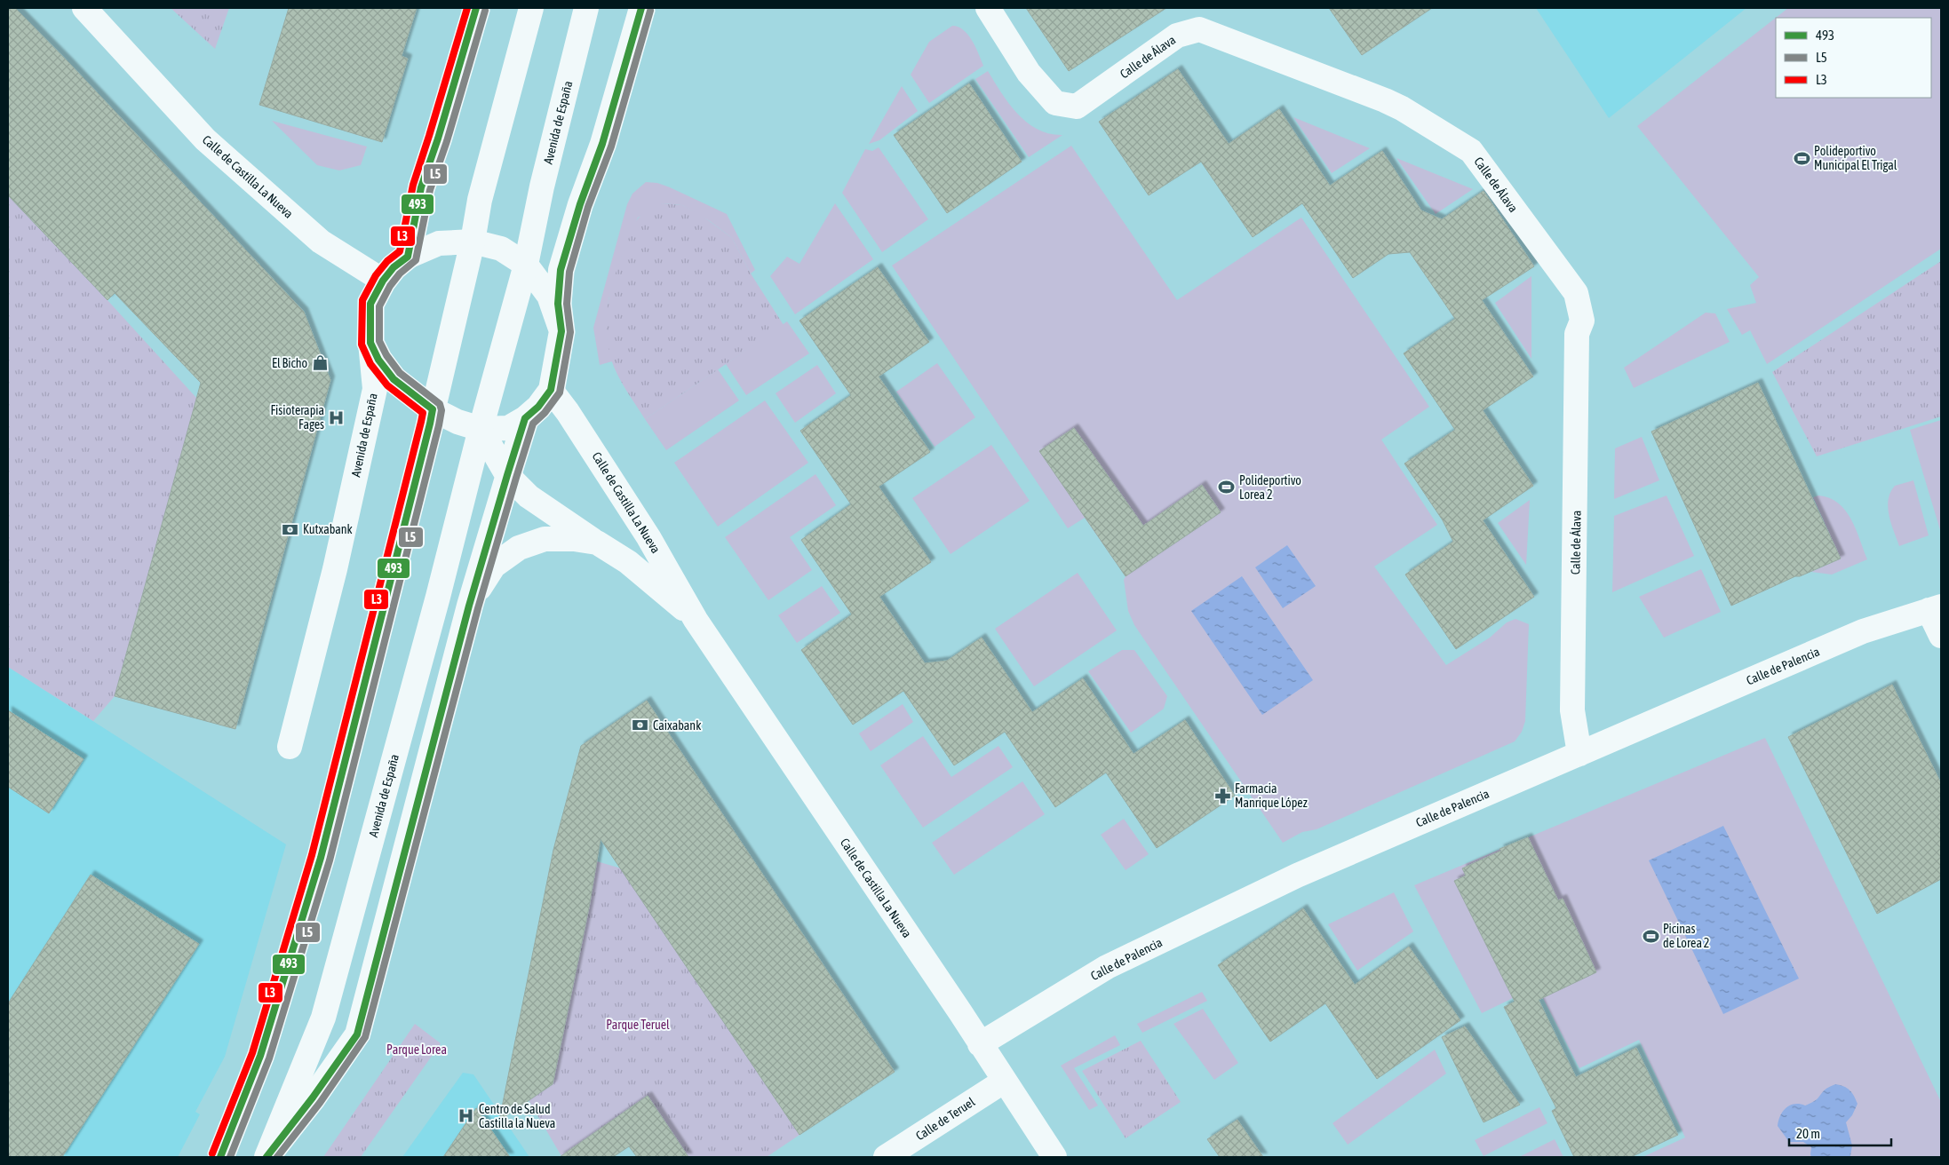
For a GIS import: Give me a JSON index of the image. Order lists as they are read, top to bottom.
{
  "streets": {
    "street": [
      "Calle de Álava",
      "Avenida de España",
      "Calle de Castilla La Nueva",
      "Calle de Palencia",
      "Calle de Teruel"
    ]
  },
  "crossings": [
    ["Calle de Álava", "Calle de Palencia"],
    ["Avenida de España", "Calle de Castilla La Nueva"],
    ["Calle de Castilla La Nueva", "Calle de Palencia"],
    ["Calle de Castilla La Nueva", "Calle de Teruel"]
  ],
  "parks": ["Parque Teruel", "Parque Lorea"],
  "places": {
    "sports": ["Polideportivo Municipal El Trigal", "Polideportivo Lorea 2", "Picinas de Lorea 2"],
    "shop": ["El Bicho"],
    "hospital": ["Fisioterapia Fages", "Centro de Salud Castilla la Nueva"],
    "bank": ["Kutxabank", "Caixabank"],
    "pharmacy": ["Farmacia Manrique López"]
  },
  "lines": ["transit line 493", "transit line L3", "transit line L5"],
  "legend": ["493", "L5", "L3"],
  "scale_bar": "20 m"
}
